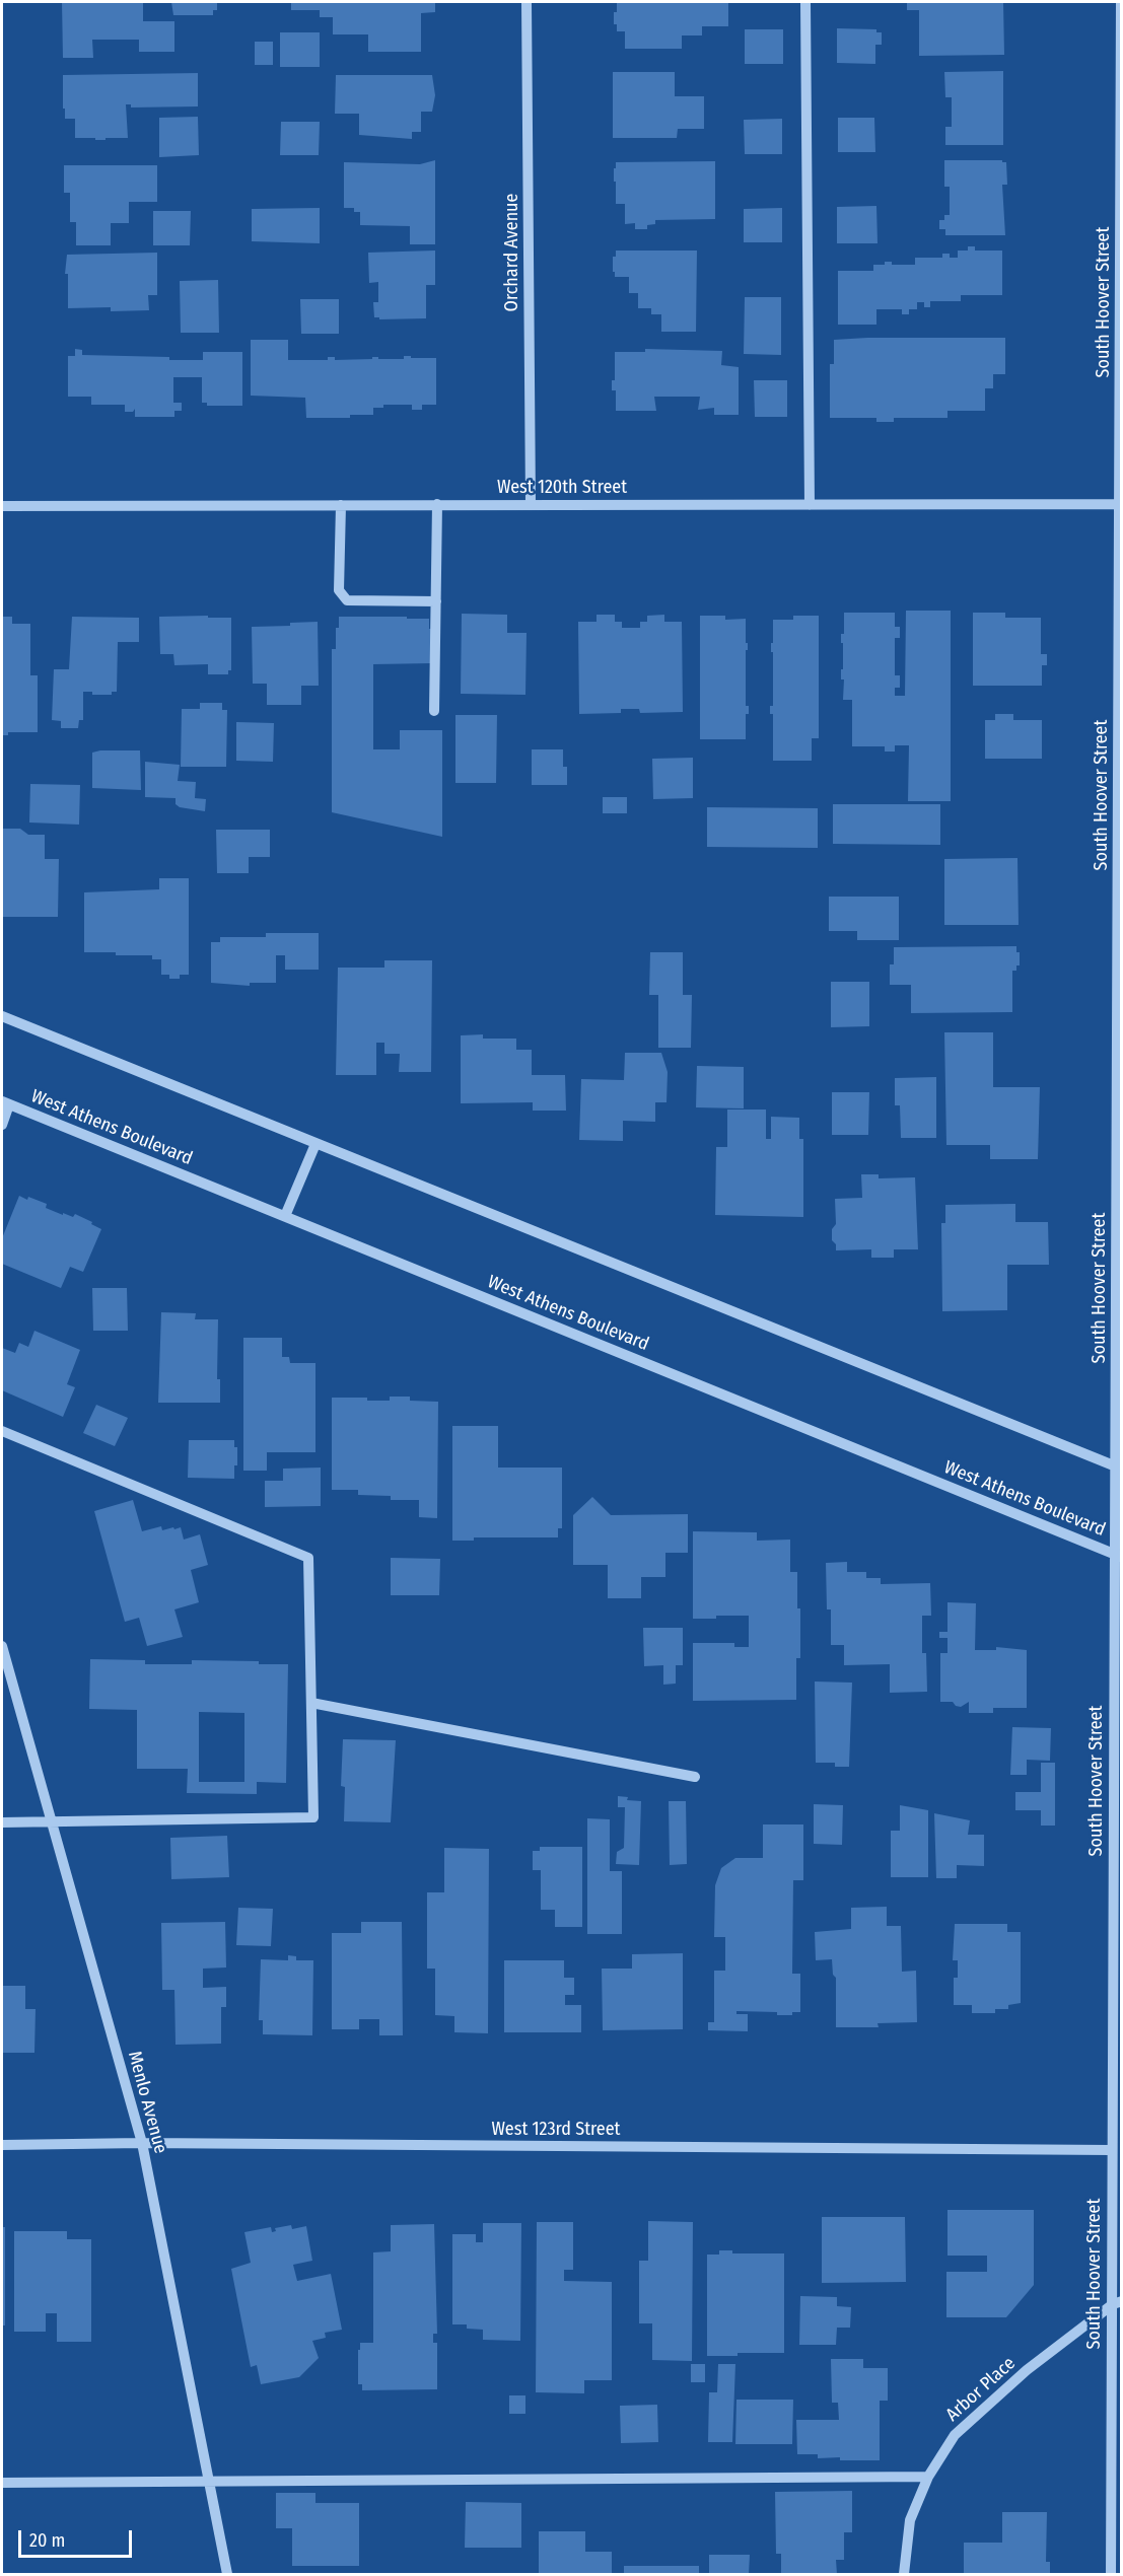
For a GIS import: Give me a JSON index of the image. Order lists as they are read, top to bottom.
{
  "streets": {
    "street": [
      "Orchard Avenue",
      "South Hoover Street",
      "West 120th Street",
      "West Athens Boulevard",
      "Menlo Avenue",
      "West 123rd Street",
      "Arbor Place"
    ]
  },
  "crossings": [
    ["Orchard Avenue", "West 120th Street"],
    ["South Hoover Street", "West 120th Street"],
    ["South Hoover Street", "West Athens Boulevard"],
    ["South Hoover Street", "West 123rd Street"],
    ["South Hoover Street", "Arbor Place"],
    ["Menlo Avenue", "West 123rd Street"]
  ],
  "scale_bar": "20 m"
}
